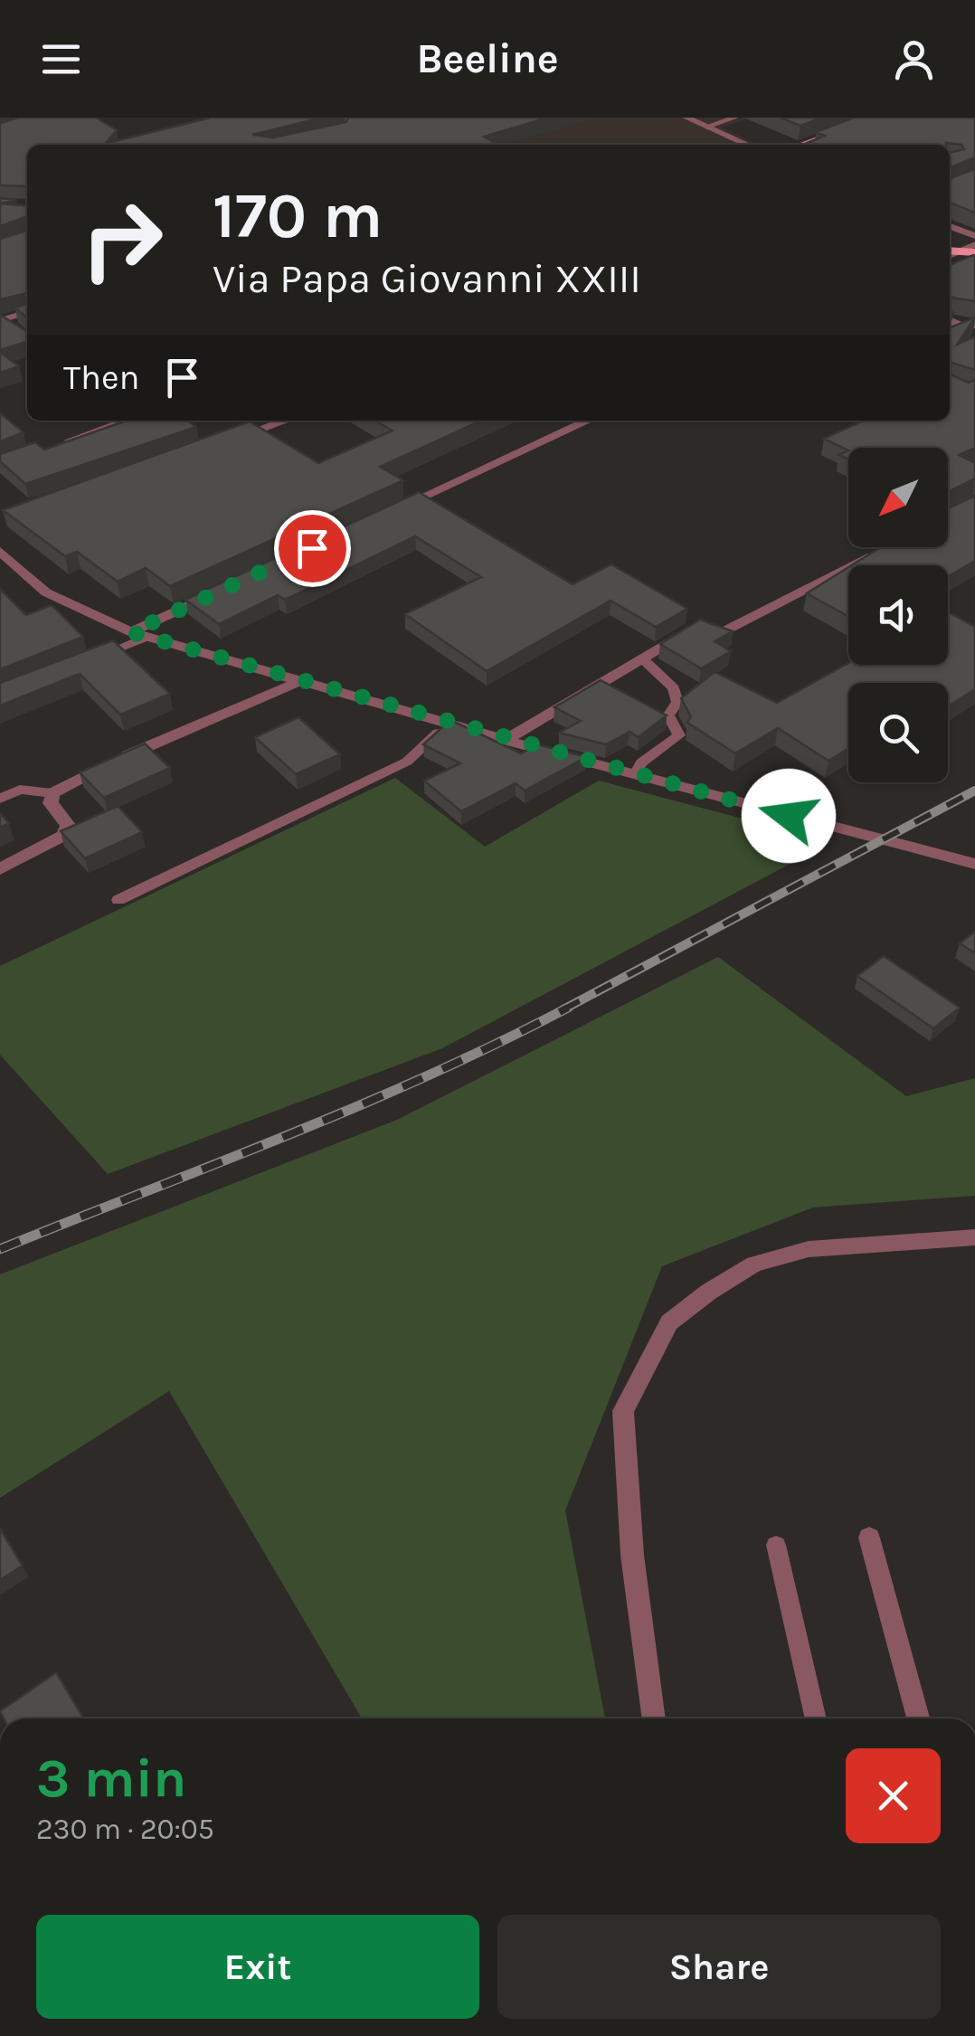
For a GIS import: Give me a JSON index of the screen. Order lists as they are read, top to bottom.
{
  "north": "bottom left",
  "page": {
    "header": "Beeline",
    "turn": ["170 m", "Via Papa Giovanni XXIII"],
    "then": "Then",
    "heading": ["3 min", "230 m · 20:05"],
    "buttons": ["Exit", "Share"]
  }
}
